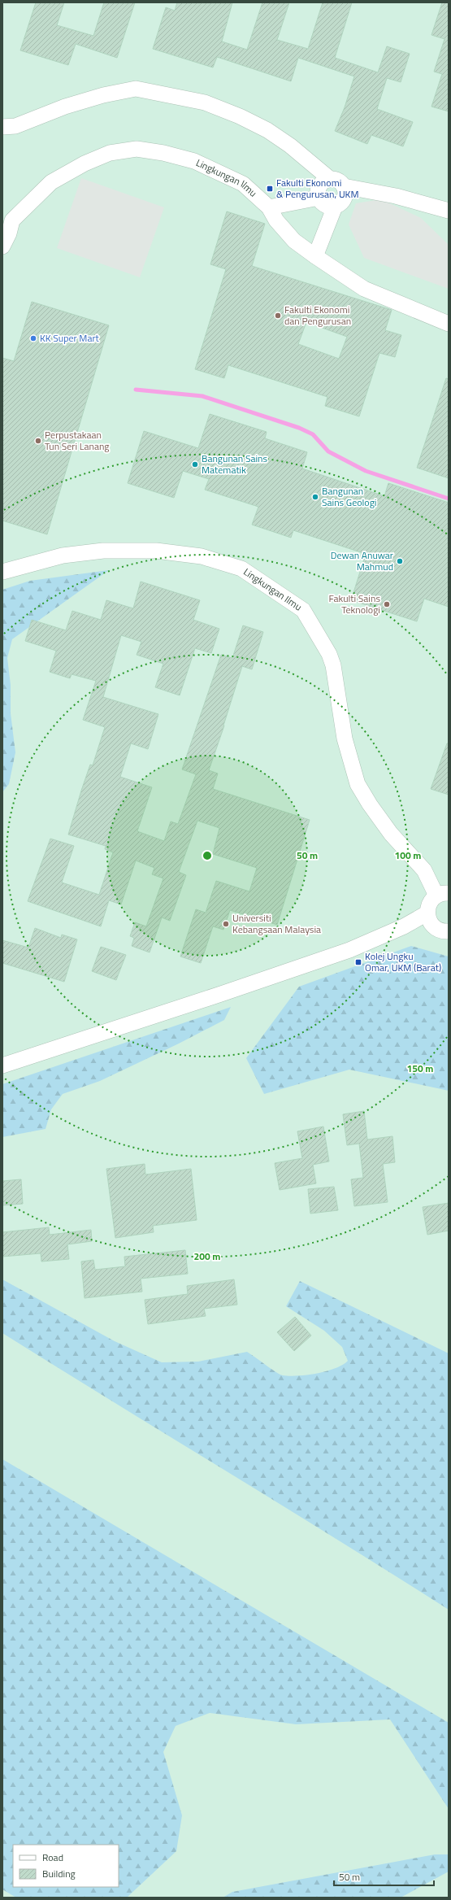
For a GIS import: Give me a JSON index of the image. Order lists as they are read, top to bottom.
{
  "streets": {
    "street": ["Lingkungan Ilmu"]
  },
  "places": {
    "transit": ["Fakulti Ekonomi & Pengurusan, UKM", "Kolej Ungku Omar, UKM (Barat)"],
    "other": [
      "Fakulti Ekonomi dan Pengurusan",
      "KK Super Mart",
      "Perpustakaan Tun Seri Lanang",
      "Bangunan Sains Matematik",
      "Bangunan Sains Geologi",
      "Dewan Anuwar Mahmud",
      "Fakulti Sains Teknologi",
      "Universiti Kebangsaan Malaysia"
    ]
  },
  "legend": ["Road", "Building"],
  "scale_bar": "50 m",
  "rings": [
    "50 m",
    "100 m",
    "150 m",
    "200 m"
  ]
}
